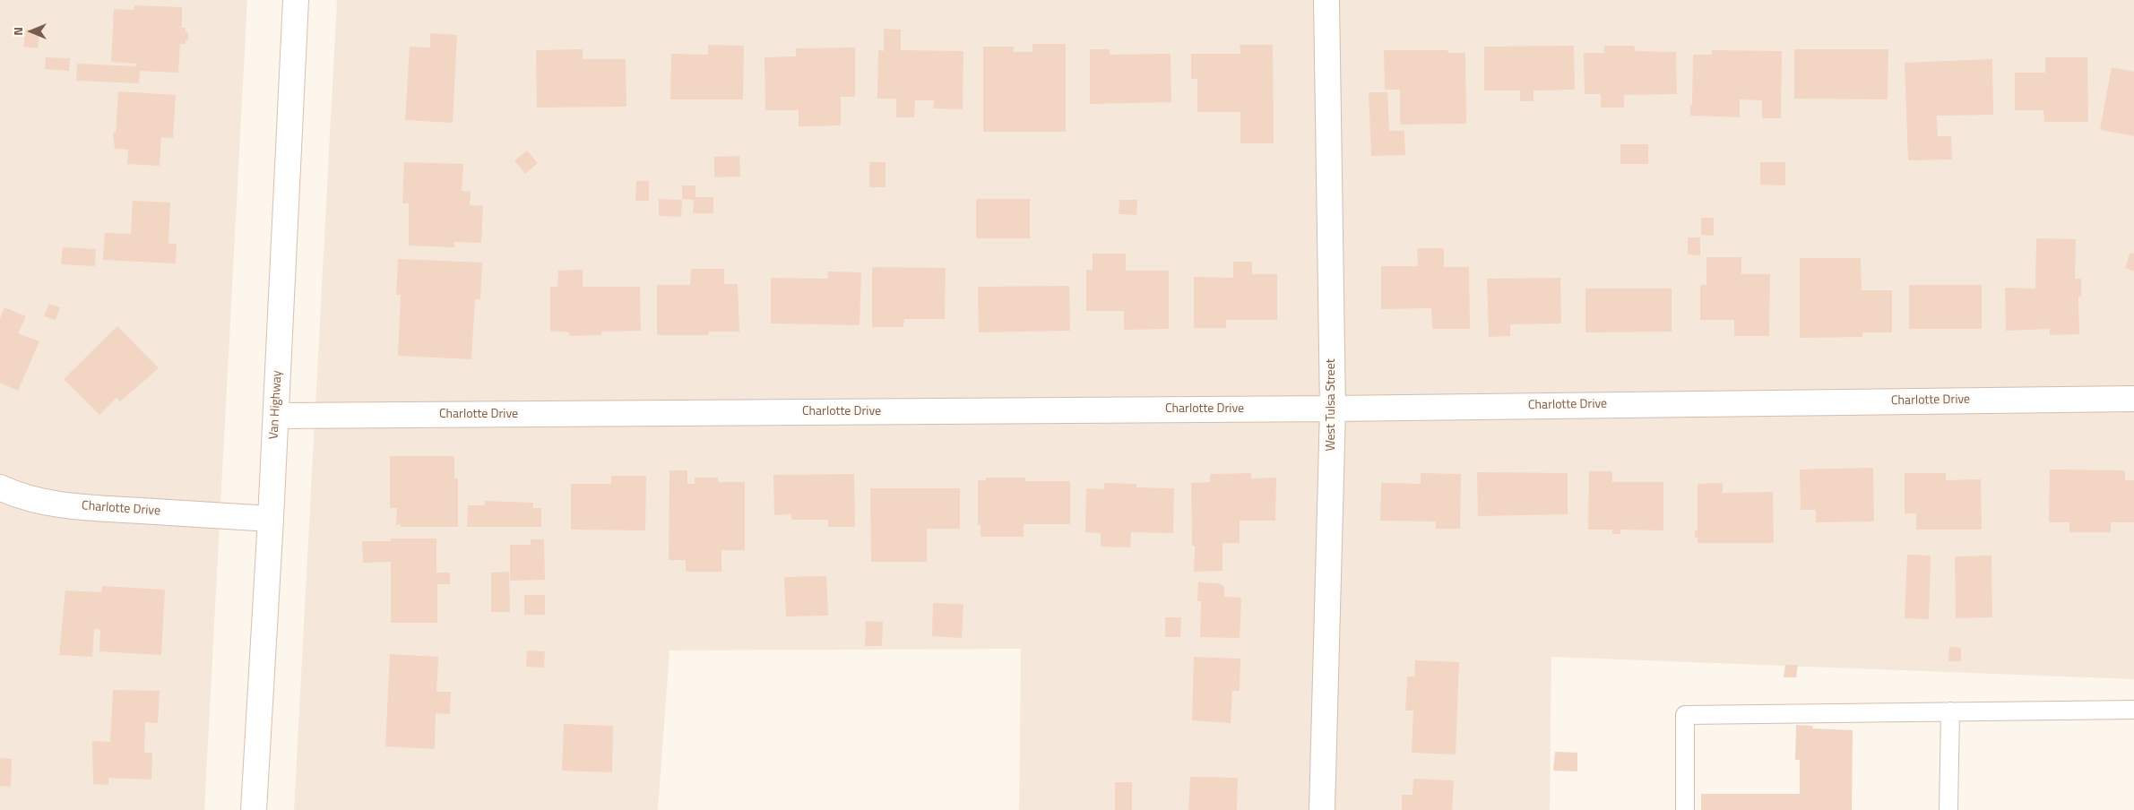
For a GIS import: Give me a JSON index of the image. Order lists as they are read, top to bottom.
{
  "streets": {
    "street": ["Charlotte Drive", "Van Highway", "West Tulsa Street"]
  },
  "crossings": [
    ["Charlotte Drive", "Van Highway"],
    ["Charlotte Drive", "West Tulsa Street"]
  ],
  "north": "left"
}
